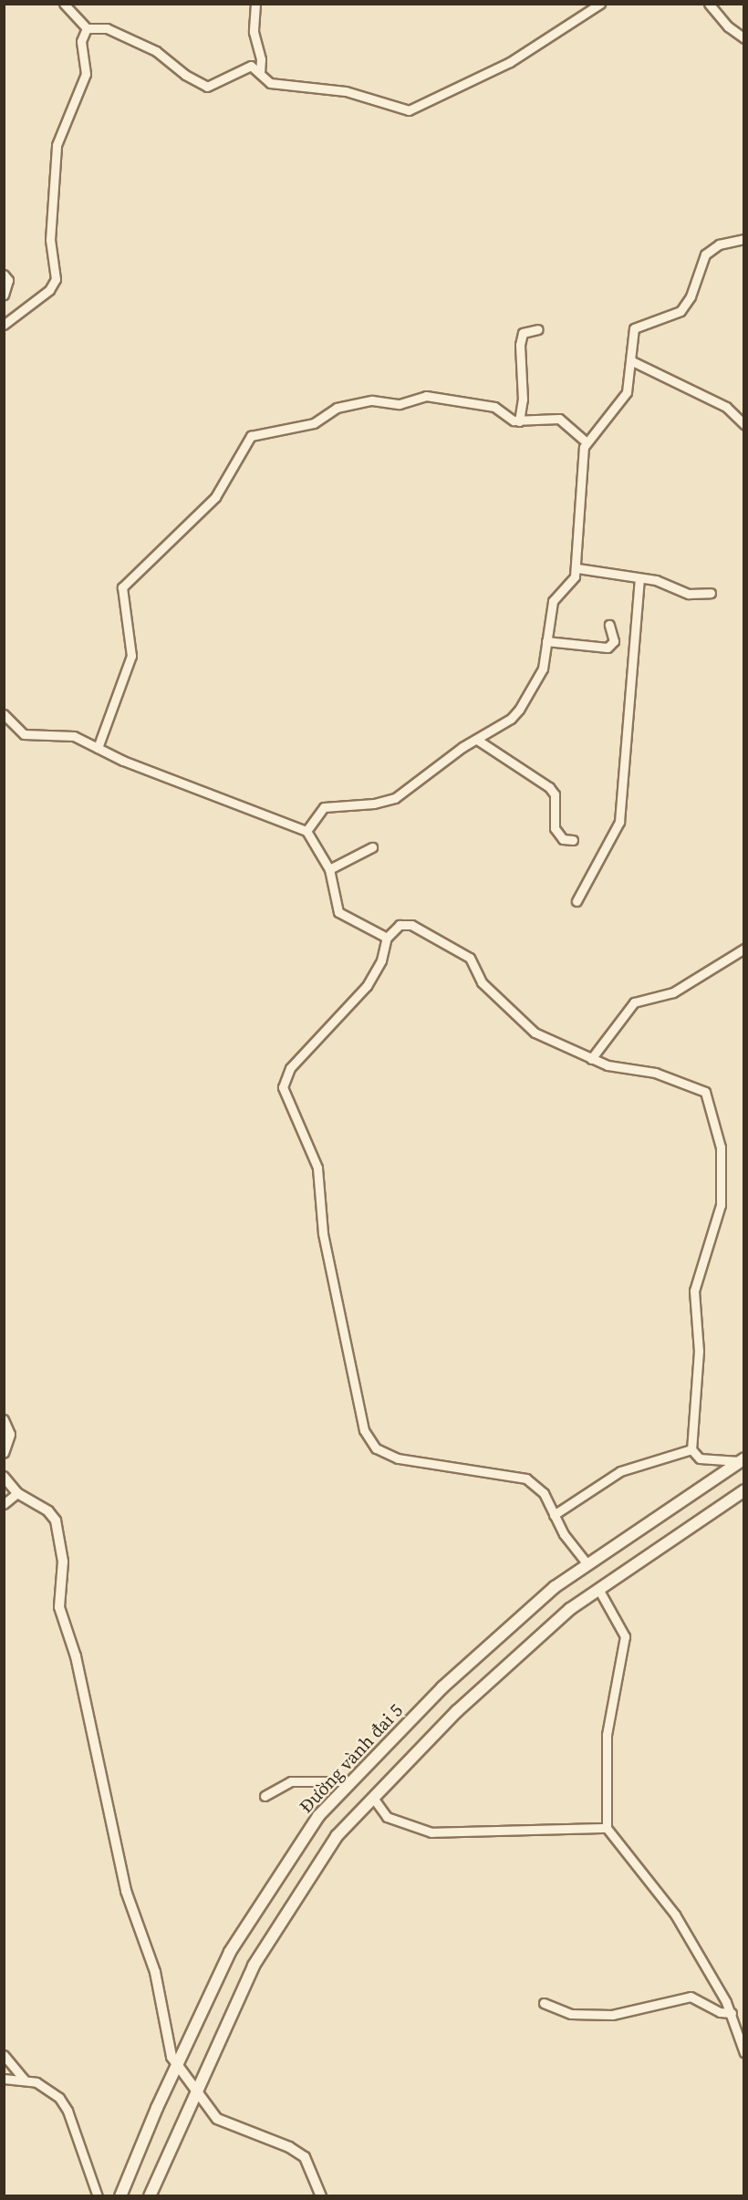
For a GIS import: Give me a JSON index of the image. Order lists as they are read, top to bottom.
{
  "streets": {
    "main road": ["Đường vành đai 5"]
  }
}
